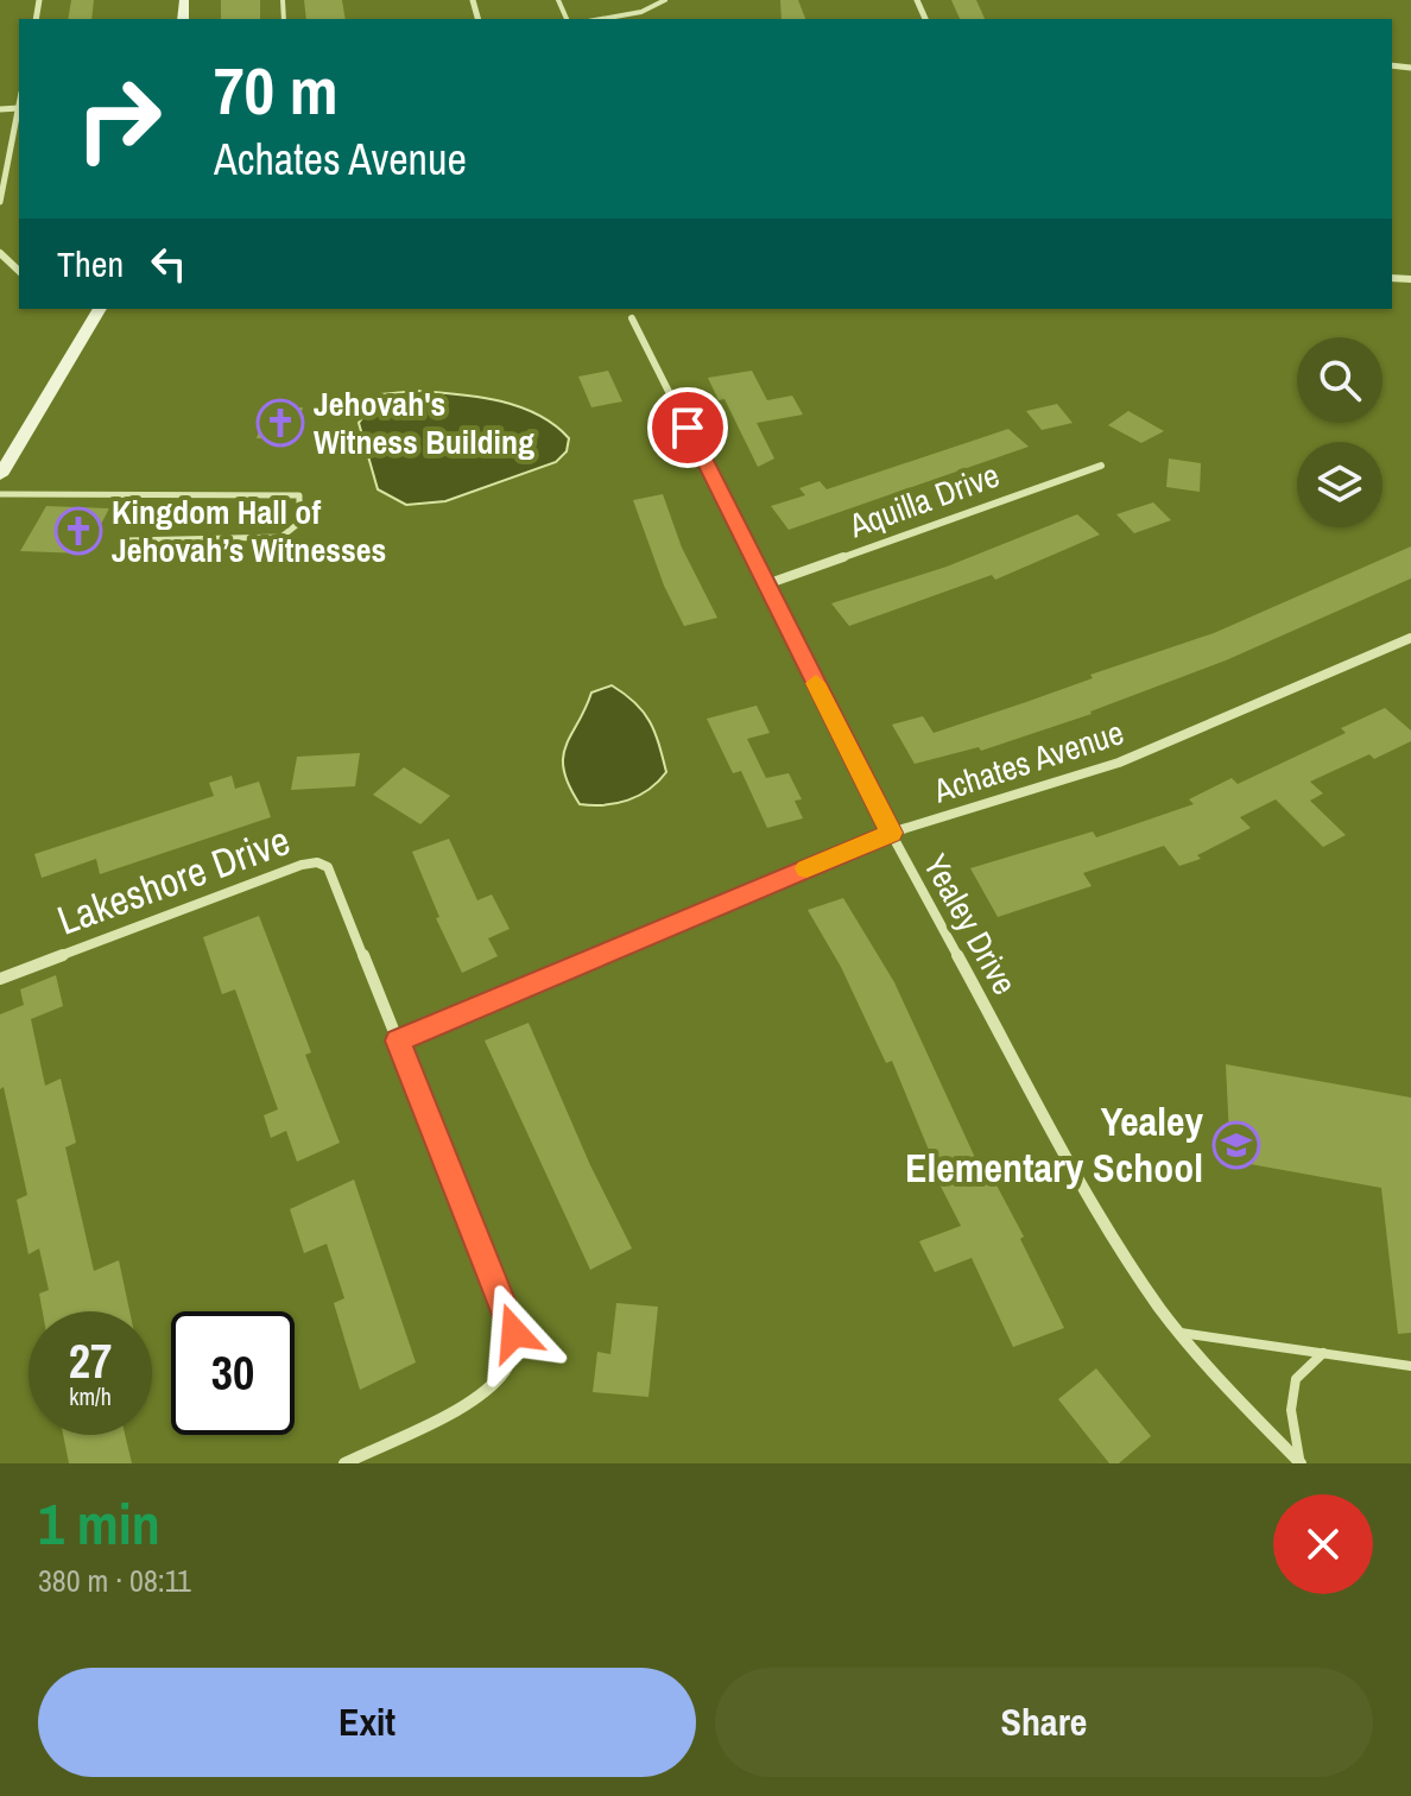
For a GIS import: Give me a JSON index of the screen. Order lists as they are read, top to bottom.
{
  "streets": {
    "street": [
      "Aquilla Drive",
      "Achates Avenue",
      "Lakeshore Drive",
      "Yealey Drive"
    ]
  },
  "crossings": [
    ["Aquilla Drive", "Yealey Drive"],
    ["Achates Avenue", "Lakeshore Drive"],
    ["Achates Avenue", "Yealey Drive"]
  ],
  "places": {
    "church": ["Jehovah's Witness Building", "Kingdom Hall of Jehovah’s Witnesses"],
    "school or university": ["Yealey Elementary School"]
  },
  "page": {
    "turn": ["70 m", "Achates Avenue"],
    "then": "Then",
    "speed": "27 km/h",
    "limit": "30",
    "heading": ["1 min", "380 m · 08:11"],
    "buttons": ["Exit", "Share"]
  }
}
